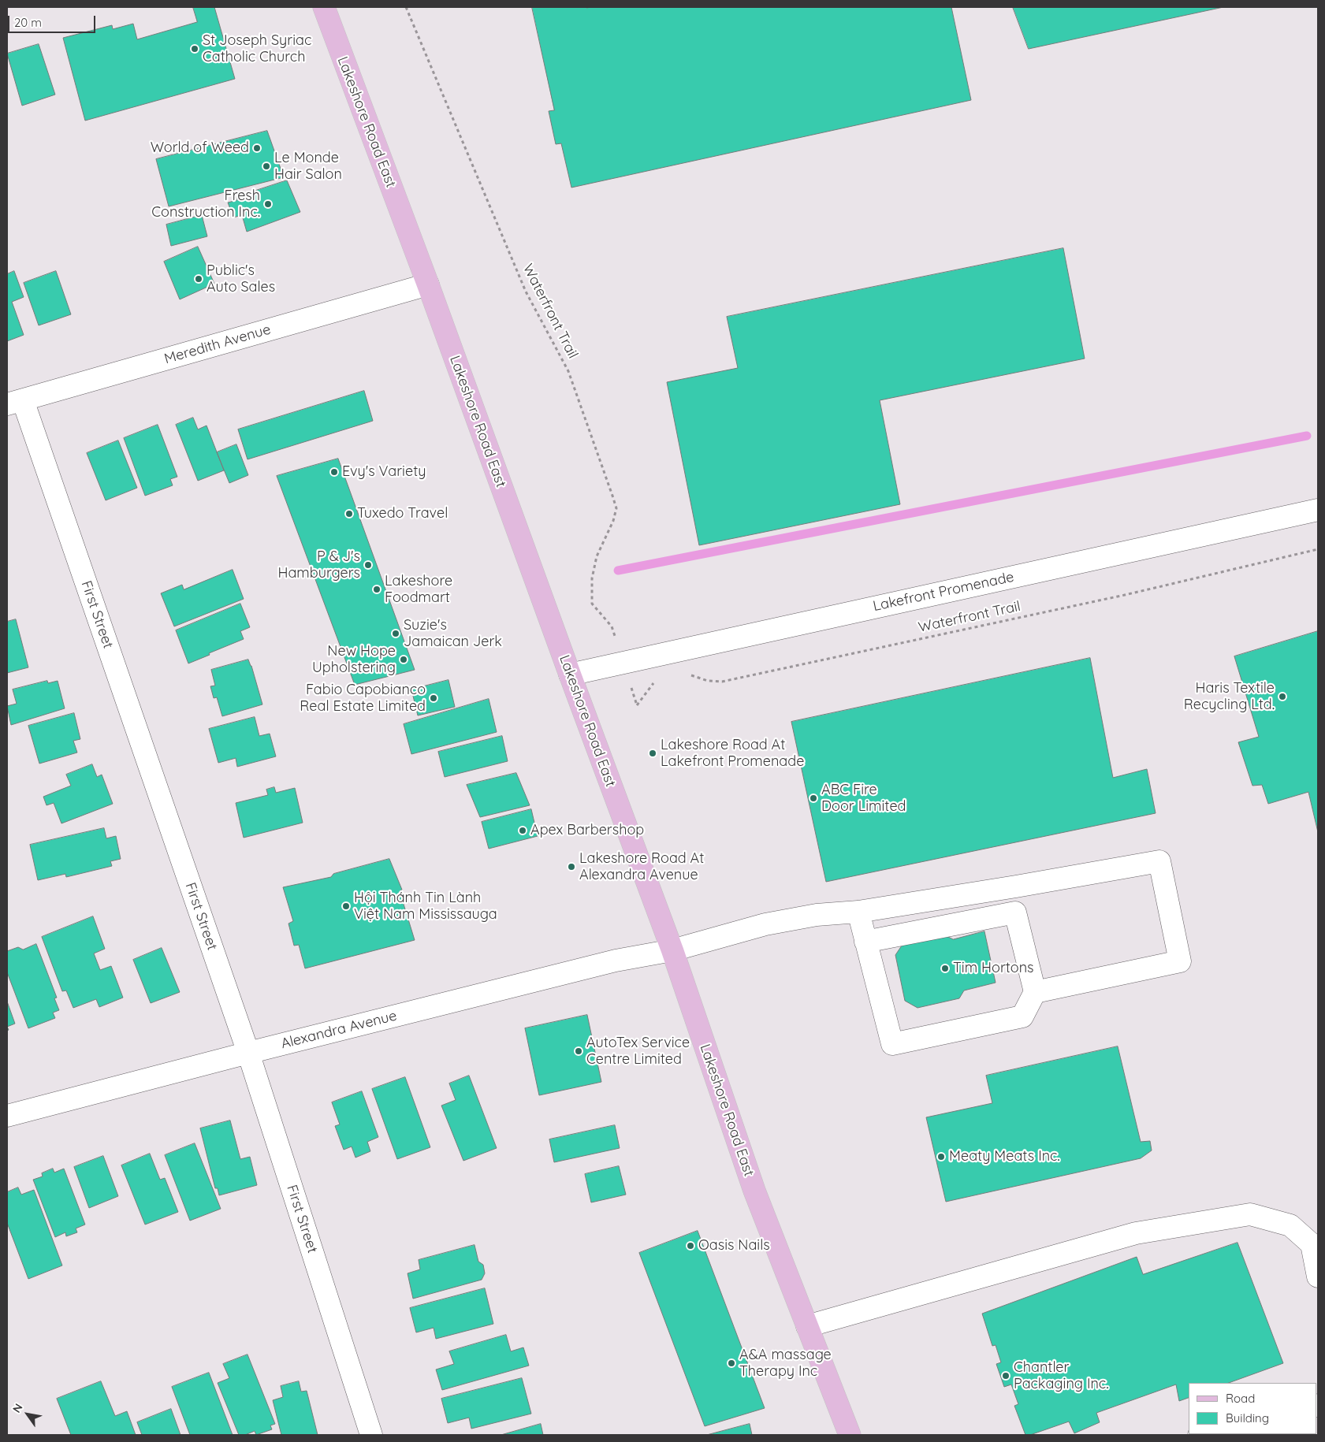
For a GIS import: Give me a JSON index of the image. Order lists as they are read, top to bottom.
{
  "streets": {
    "main road": ["Lakeshore Road East"],
    "street": [
      "Meredith Avenue",
      "Lakefront Promenade",
      "First Street",
      "Alexandra Avenue"
    ],
    "path": ["Waterfront Trail"]
  },
  "crossings": [
    ["Lakeshore Road East", "Meredith Avenue"],
    ["Lakeshore Road East", "Lakefront Promenade"],
    ["Lakeshore Road East", "Alexandra Avenue"],
    ["Meredith Avenue", "First Street"],
    ["First Street", "Alexandra Avenue"]
  ],
  "places": [
    "St Joseph Syriac Catholic Church",
    "World of Weed",
    "Le Monde Hair Salon",
    "Fresh Construction Inc.",
    "Public's Auto Sales",
    "Evy's Variety",
    "Tuxedo Travel",
    "P & J's Hamburgers",
    "Lakeshore Foodmart",
    "Suzie's Jamaican Jerk",
    "New Hope Upholstering",
    "Haris Textile Recycling Ltd.",
    "Fabio Capobianco Real Estate Limited",
    "Lakeshore Road At Lakefront Promenade",
    "ABC Fire Door Limited",
    "Apex Barbershop",
    "Lakeshore Road At Alexandra Avenue",
    "Hội Thánh Tin Lành Việt Nam Mississauga",
    "Tim Hortons",
    "AutoTex Service Centre Limited",
    "Meaty Meats Inc.",
    "Oasis Nails",
    "A&A massage Therapy Inc",
    "Chantler Packaging Inc."
  ],
  "legend": ["Road", "Building"],
  "scale_bar": "20 m",
  "north": "top left"
}
